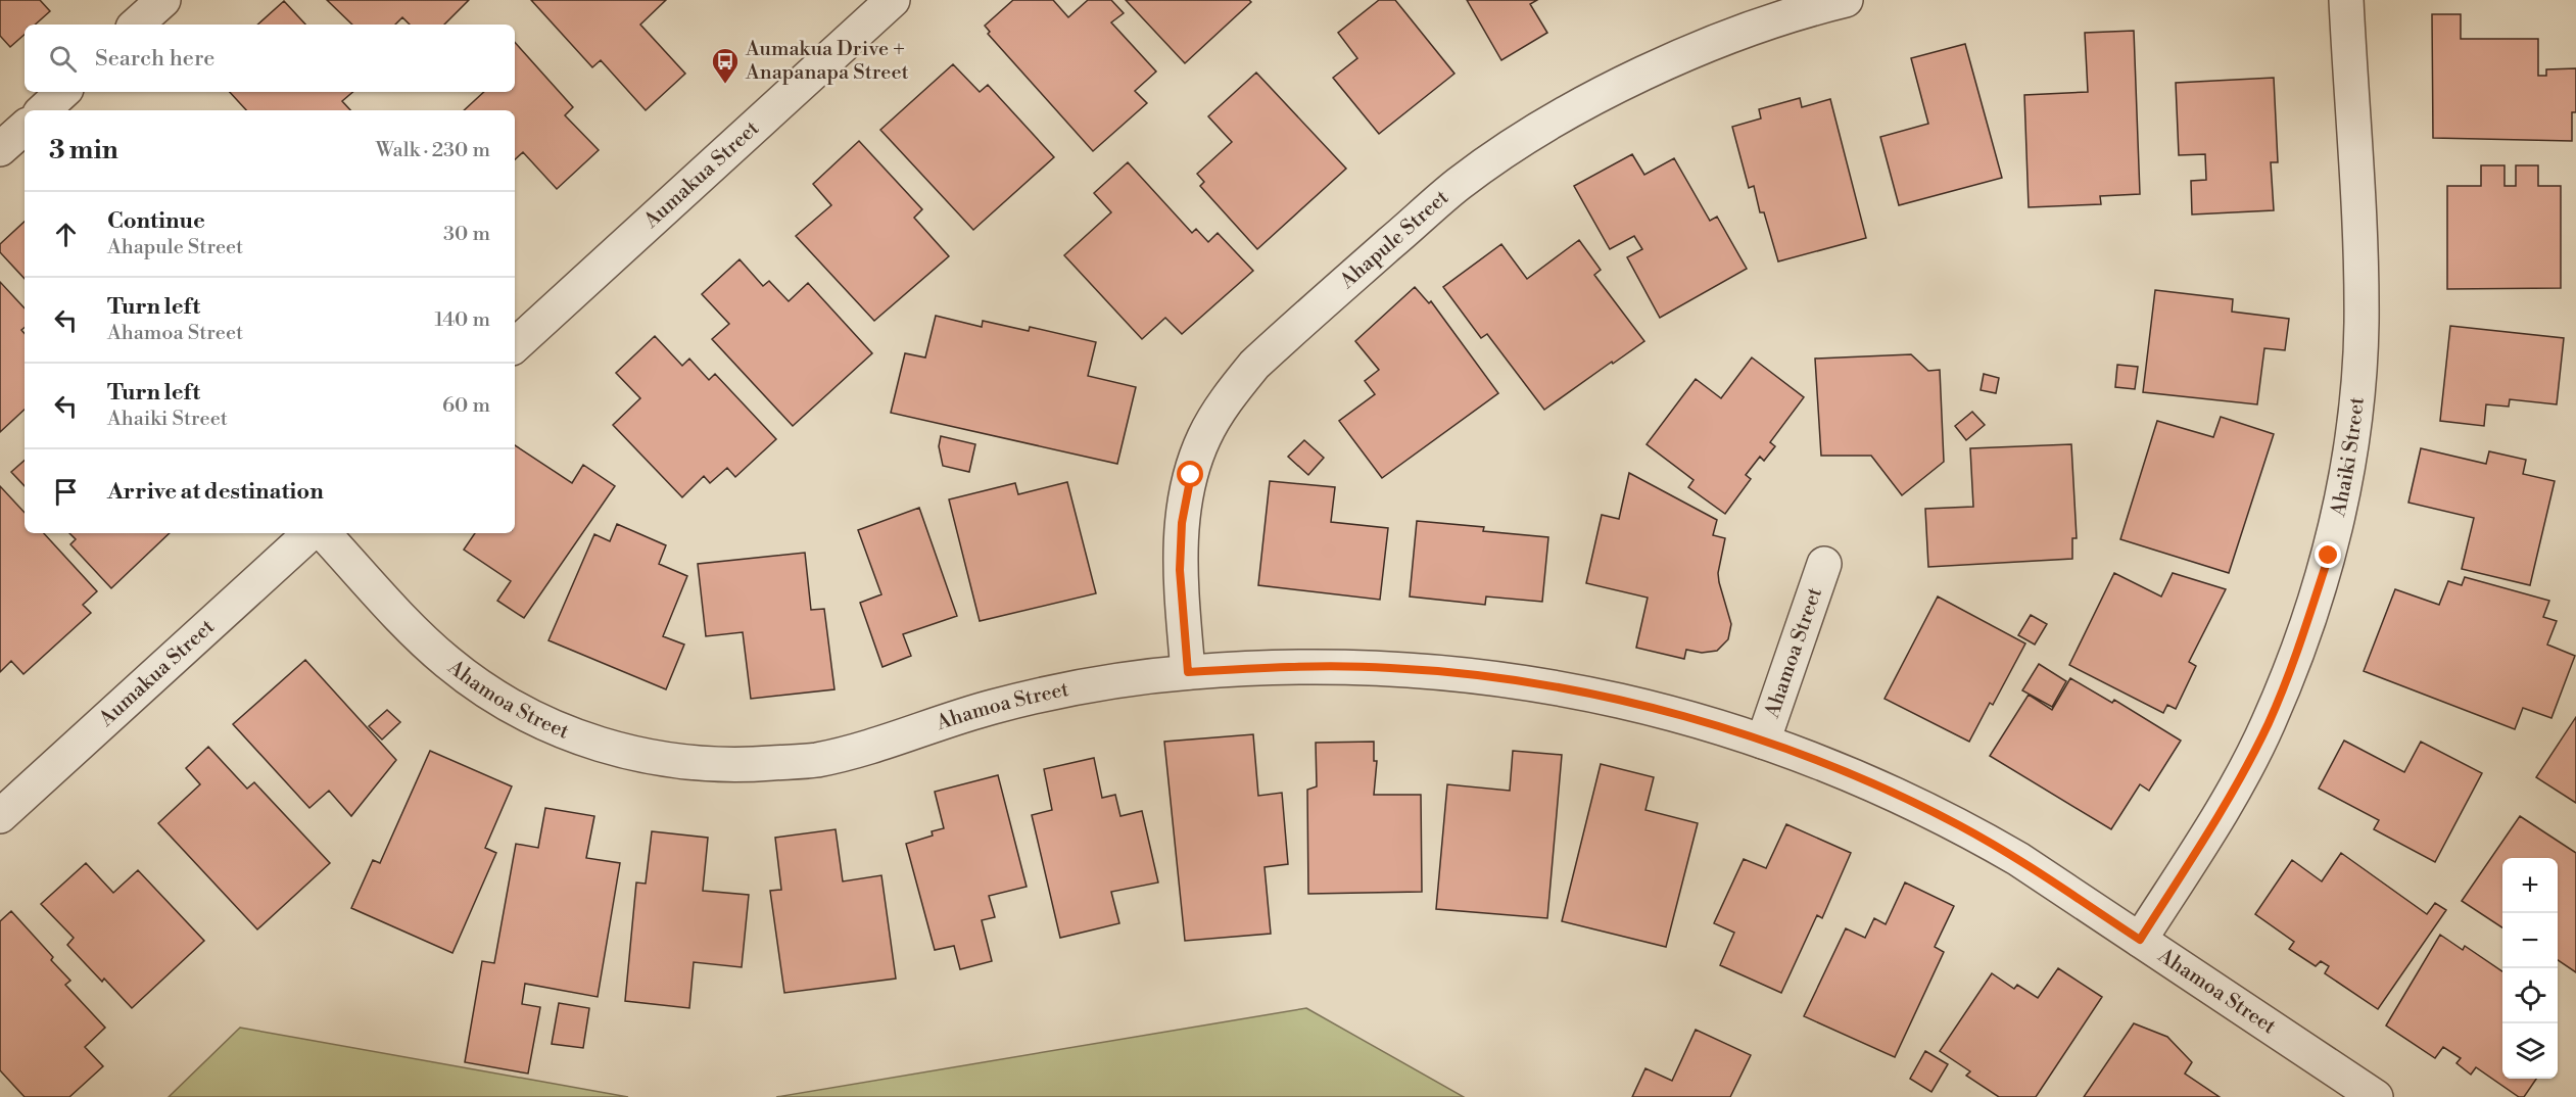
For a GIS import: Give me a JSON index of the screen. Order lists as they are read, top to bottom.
{
  "streets": {
    "street": [
      "Aumakua Street",
      "Ahapule Street",
      "Ahaiki Street",
      "Ahamoa Street"
    ]
  },
  "crossings": [
    ["Ahapule Street", "Ahamoa Street"],
    ["Ahaiki Street", "Ahamoa Street"]
  ],
  "places": {
    "bus stop": ["Aumakua Drive + Anapanapa Street"]
  },
  "page": {
    "search": "Search here",
    "heading": ["3 min", "Walk · 230 m"],
    "list": [
      ["Continue", "Ahapule Street", "30 m"],
      ["Turn left", "Ahamoa Street", "140 m"],
      ["Turn left", "Ahaiki Street", "60 m"],
      "Arrive at destination"
    ],
    "map_buttons": ["+", "−"]
  }
}
